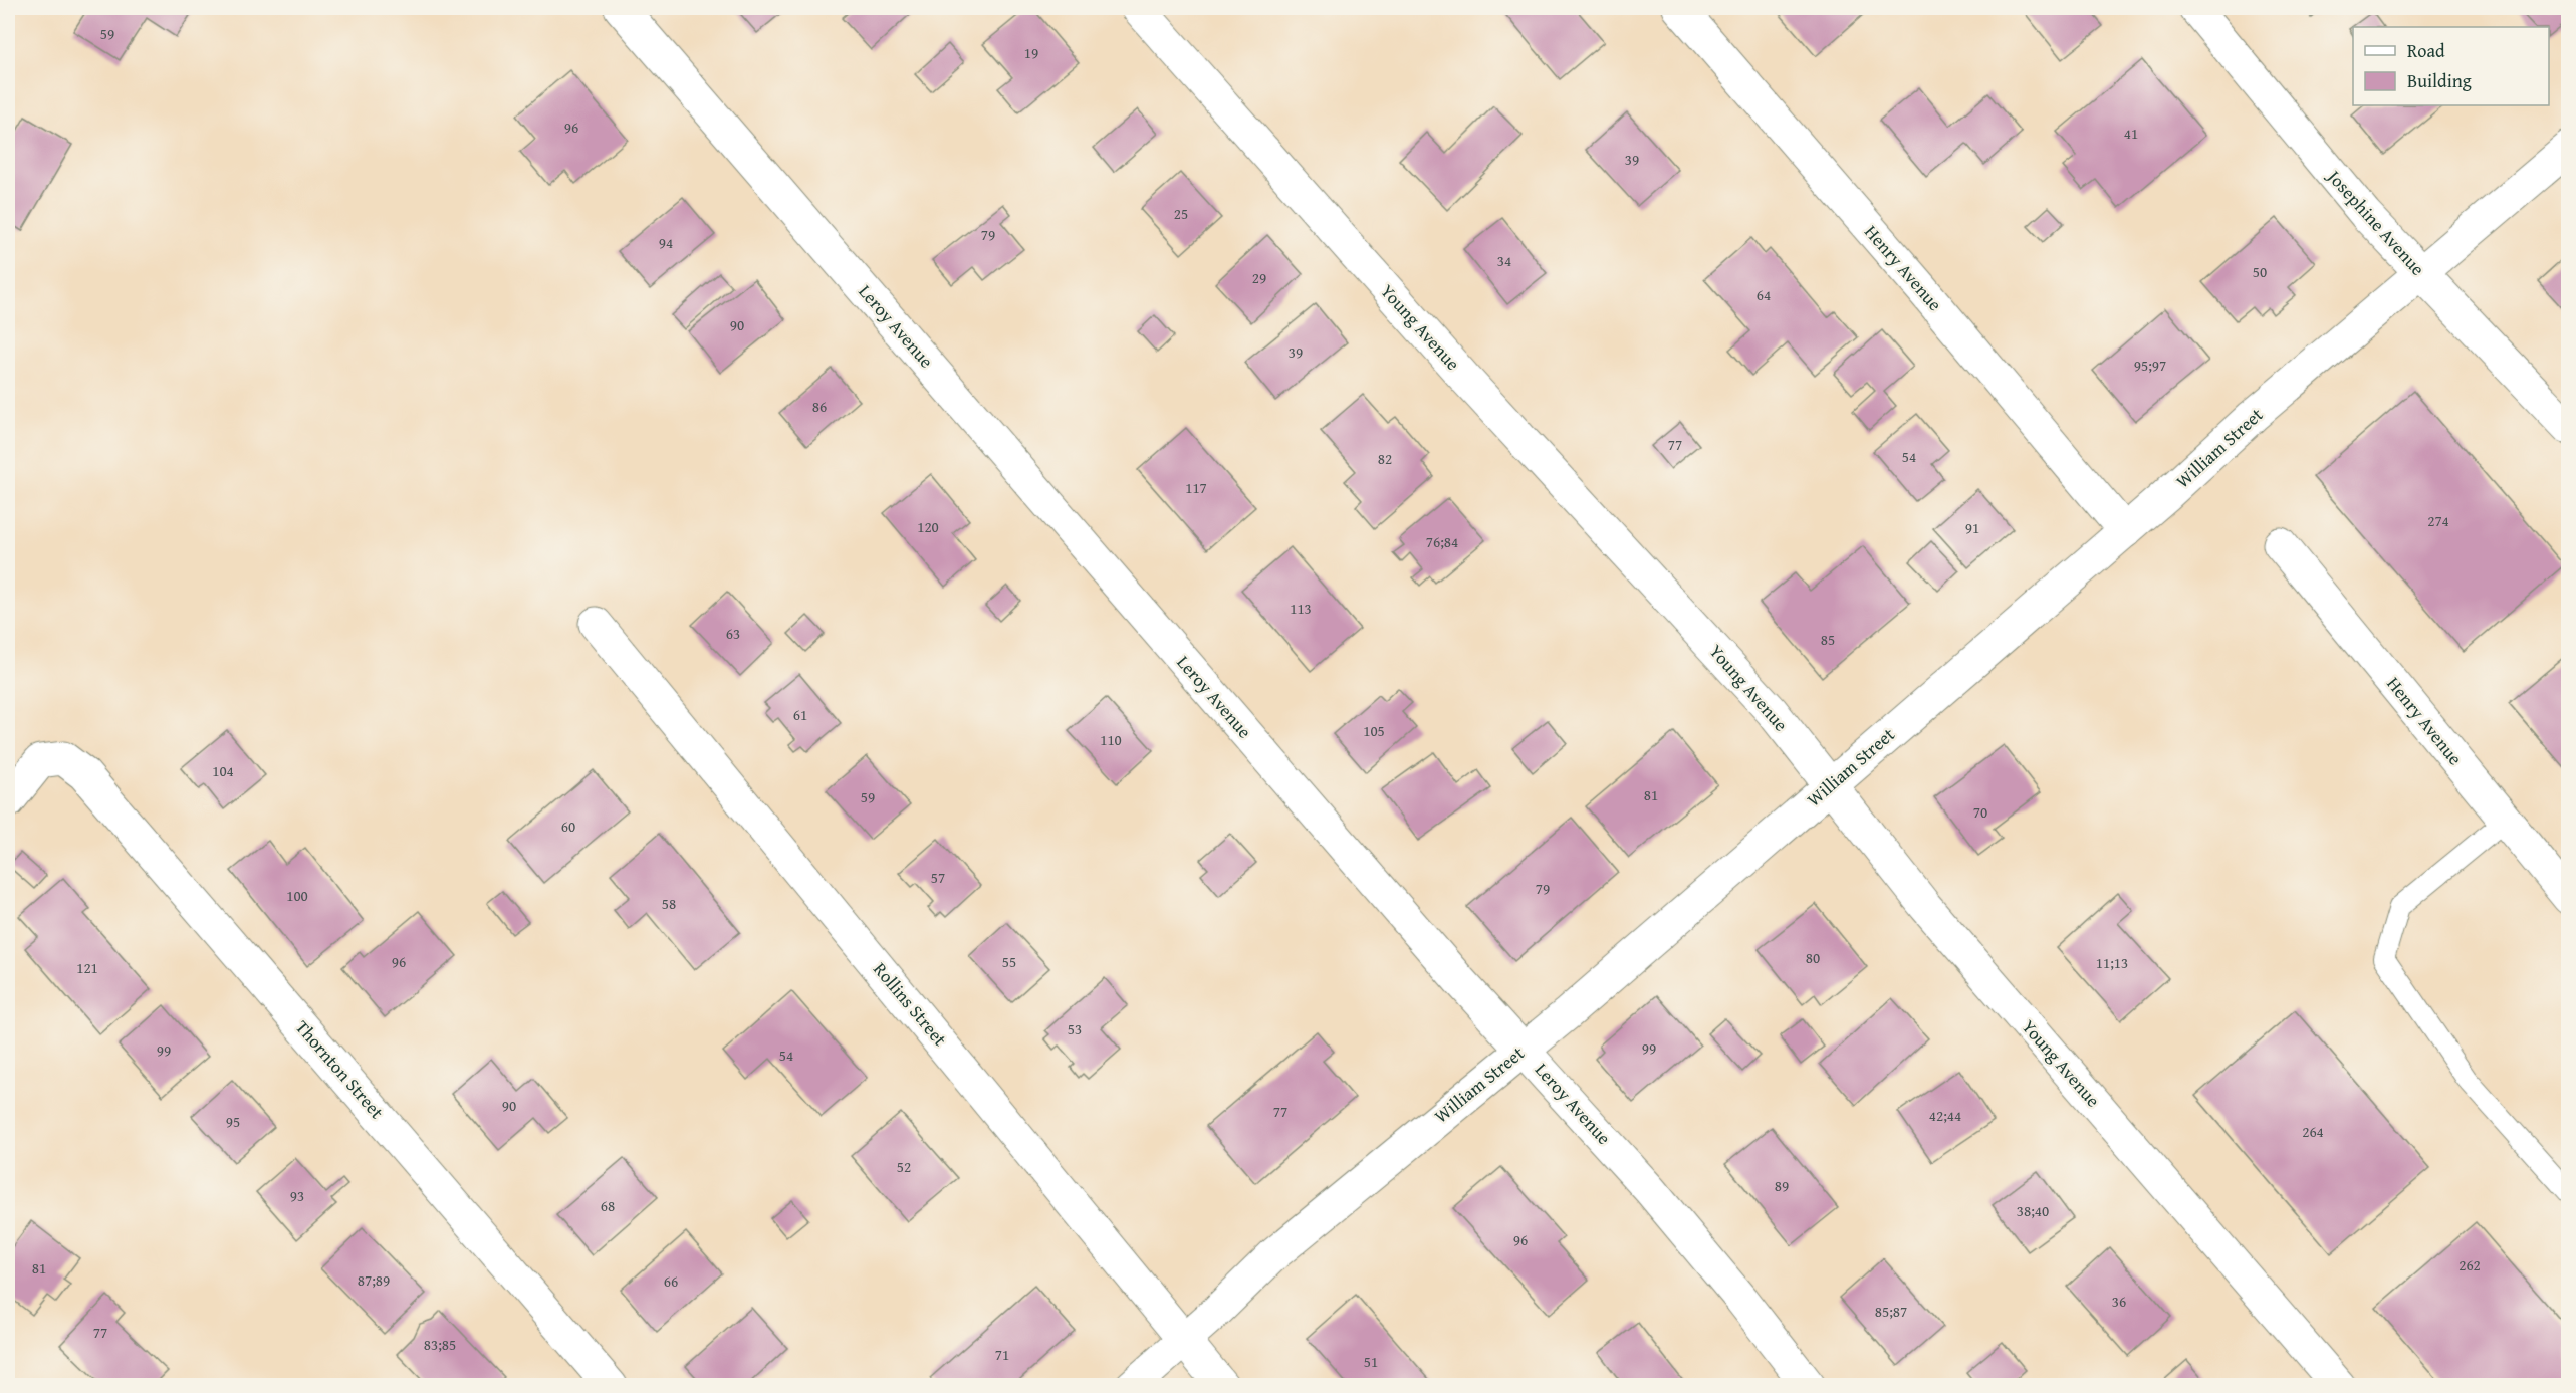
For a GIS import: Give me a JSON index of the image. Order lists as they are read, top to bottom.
{
  "streets": {
    "street": [
      "Josephine Avenue",
      "Henry Avenue",
      "Leroy Avenue",
      "Young Avenue",
      "William Street",
      "Rollins Street",
      "Thornton Street"
    ]
  },
  "crossings": [
    ["Josephine Avenue", "William Street"],
    ["Henry Avenue", "William Street"],
    ["Leroy Avenue", "William Street"],
    ["Young Avenue", "William Street"],
    ["William Street", "Rollins Street"]
  ],
  "house_numbers": [
    "59",
    "19",
    "96",
    "41",
    "39",
    "25",
    "79",
    "94",
    "34",
    "50",
    "29",
    "64",
    "90",
    "39",
    "95;97",
    "86",
    "77",
    "54",
    "82",
    "117",
    "274",
    "120",
    "91",
    "76;84",
    "113",
    "63",
    "85",
    "61",
    "105",
    "110",
    "104",
    "81",
    "59",
    "70",
    "60",
    "57",
    "79",
    "100",
    "58",
    "80",
    "96",
    "55",
    "11;13",
    "121",
    "53",
    "99",
    "99",
    "54",
    "90",
    "77",
    "42;44",
    "95",
    "264",
    "52",
    "89",
    "93",
    "68",
    "38;40",
    "96",
    "262",
    "81",
    "87;89",
    "66",
    "36",
    "85;87",
    "77",
    "83;85",
    "71",
    "51"
  ],
  "legend": ["Road", "Building"]
}
